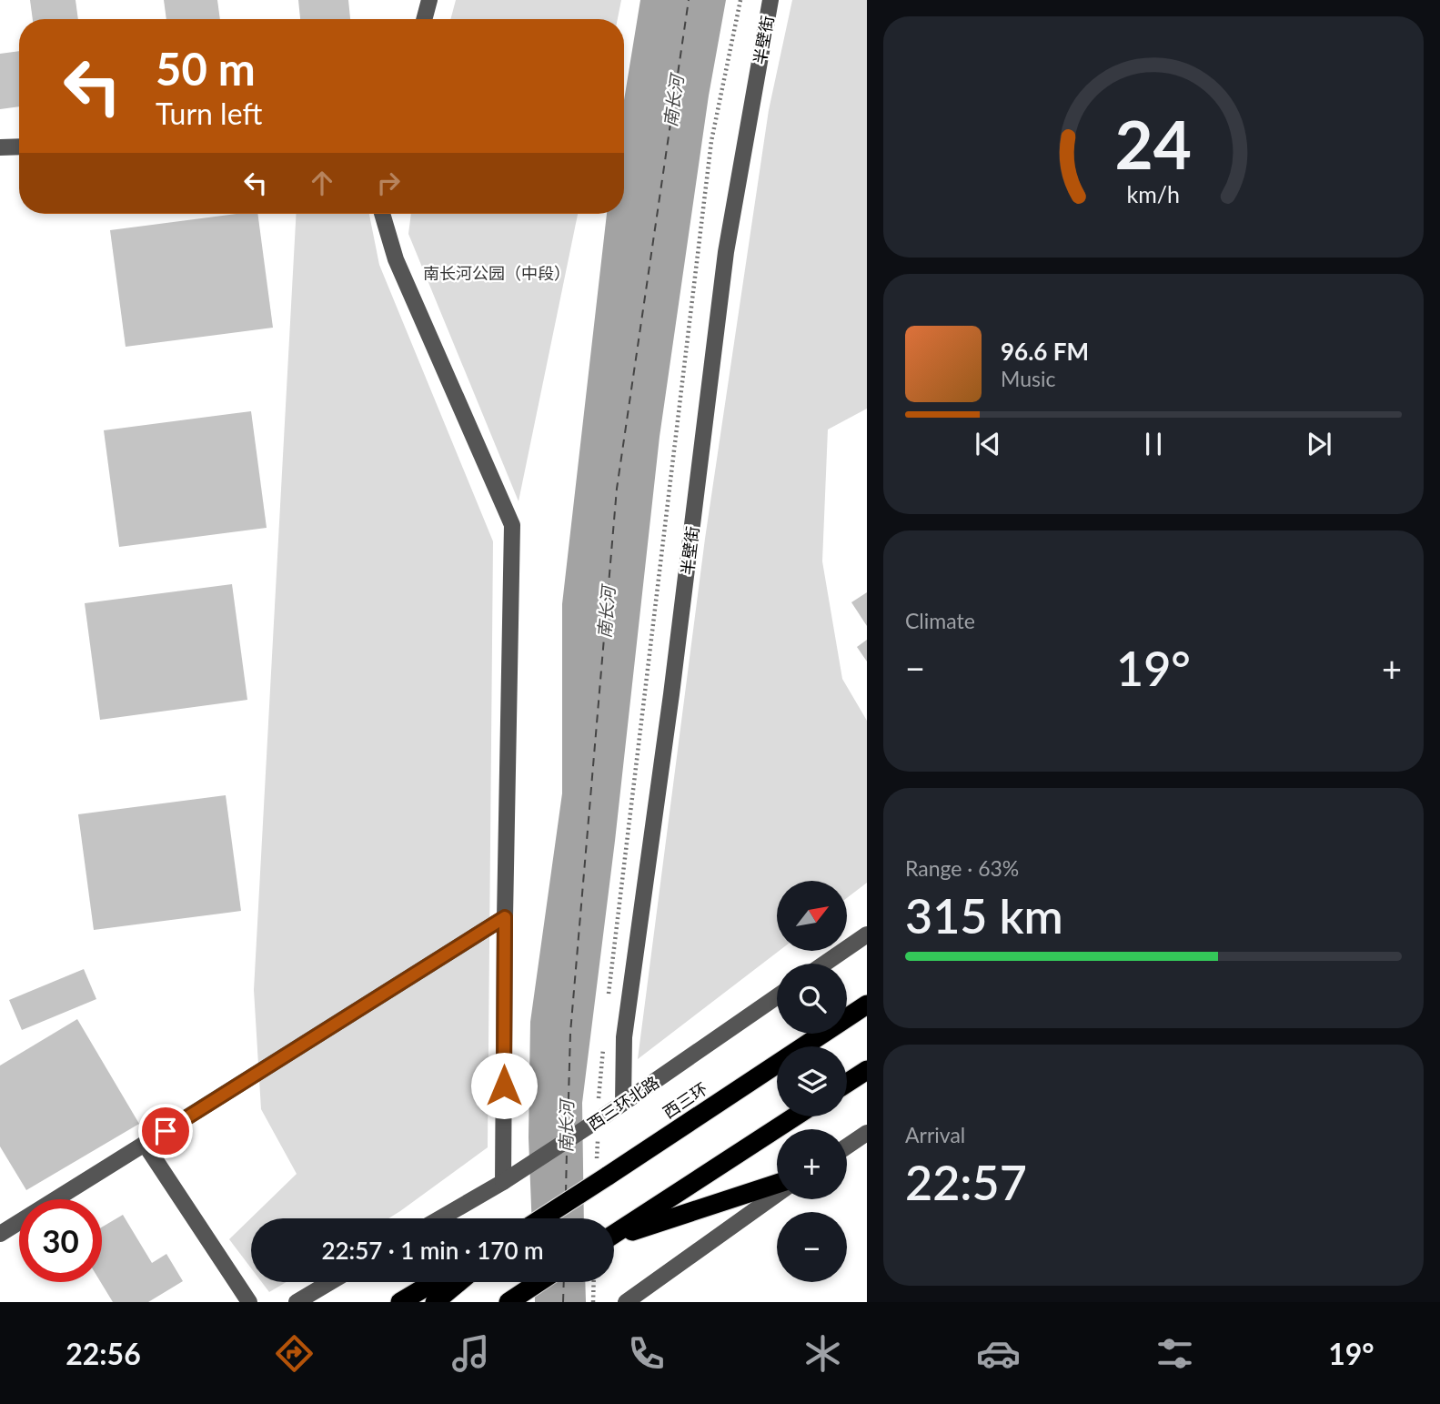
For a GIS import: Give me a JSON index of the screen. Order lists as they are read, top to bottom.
{
  "streets": {
    "highway": ["西三环"],
    "street": ["半壁街", "西三环北路"]
  },
  "crossings": [
    ["半壁街", "西三环北路"]
  ],
  "water": ["南长河"],
  "parks": ["南长河公园（中段）"],
  "north": "top right",
  "page": {
    "turn": ["50 m", "Turn left"],
    "song": ["96.6 FM", "Music"],
    "tile": [
      "Climate",
      ["Range · 63%", "315 km"],
      ["Arrival", "22:57"]
    ],
    "heat": ["−", "19°", "+"],
    "map_buttons": ["+", "−"],
    "limit": "30",
    "trip": "22:57 · 1 min · 170 m",
    "tabs": ["22:56", "19°"],
    "gauge": ["24", "km/h"]
  }
}
